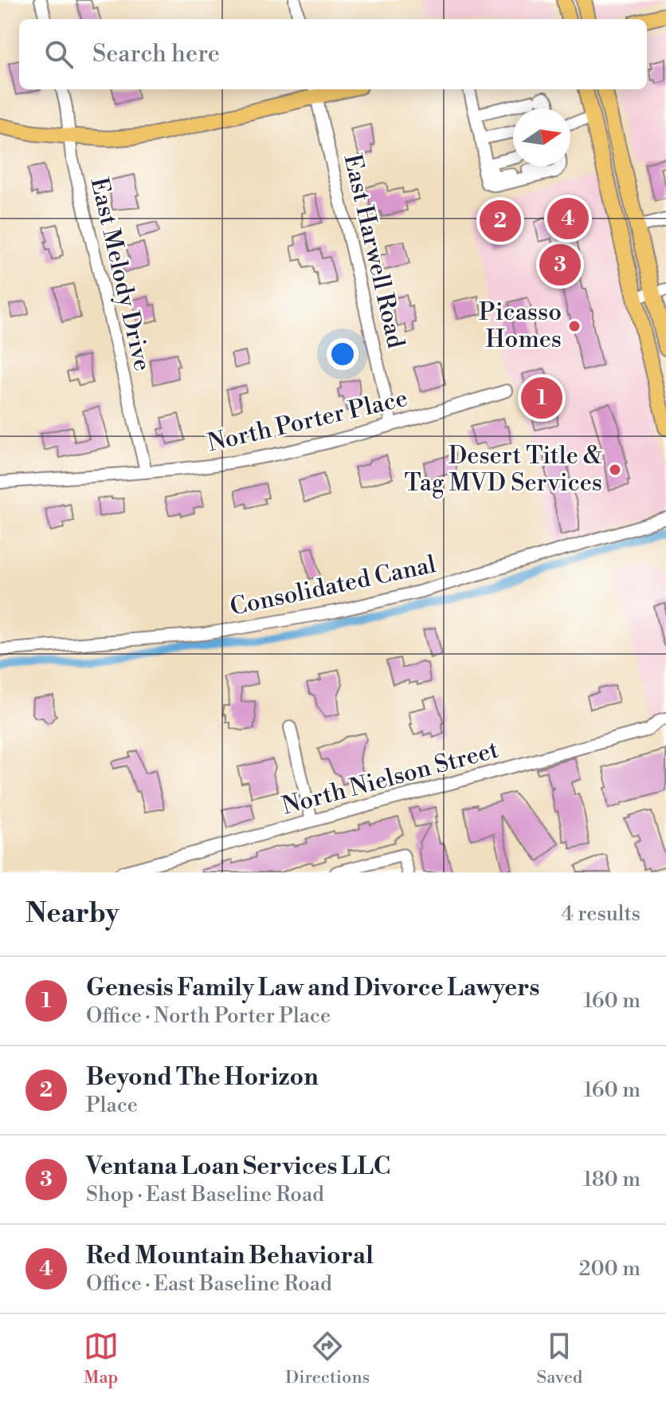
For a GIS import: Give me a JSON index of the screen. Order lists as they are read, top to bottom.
{
  "streets": {
    "street": [
      "East Harwell Road",
      "East Melody Drive",
      "North Porter Place",
      "Consolidated Canal",
      "North Nielson Street"
    ]
  },
  "crossings": [
    ["East Harwell Road", "North Porter Place"],
    ["East Melody Drive", "North Porter Place"]
  ],
  "places": ["Picasso Homes", "Desert Title & Tag MVD Services"],
  "north": "right",
  "page": {
    "search": "Search here",
    "pins": [
      "4",
      "2",
      "3",
      "1"
    ],
    "heading": ["Nearby", "4 results"],
    "list": [
      {
        "mark": "1",
        "name": "Genesis Family Law and Divorce Lawyers",
        "note": "Office · North Porter Place",
        "value": "160 m"
      },
      {
        "mark": "2",
        "name": "Beyond The Horizon",
        "note": "Place",
        "value": "160 m"
      },
      {
        "mark": "3",
        "name": "Ventana Loan Services LLC",
        "note": "Shop · East Baseline Road",
        "value": "180 m"
      },
      {
        "mark": "4",
        "name": "Red Mountain Behavioral",
        "note": "Office · East Baseline Road",
        "value": "200 m"
      }
    ],
    "nav": ["Map", "Directions", "Saved"]
  }
}
